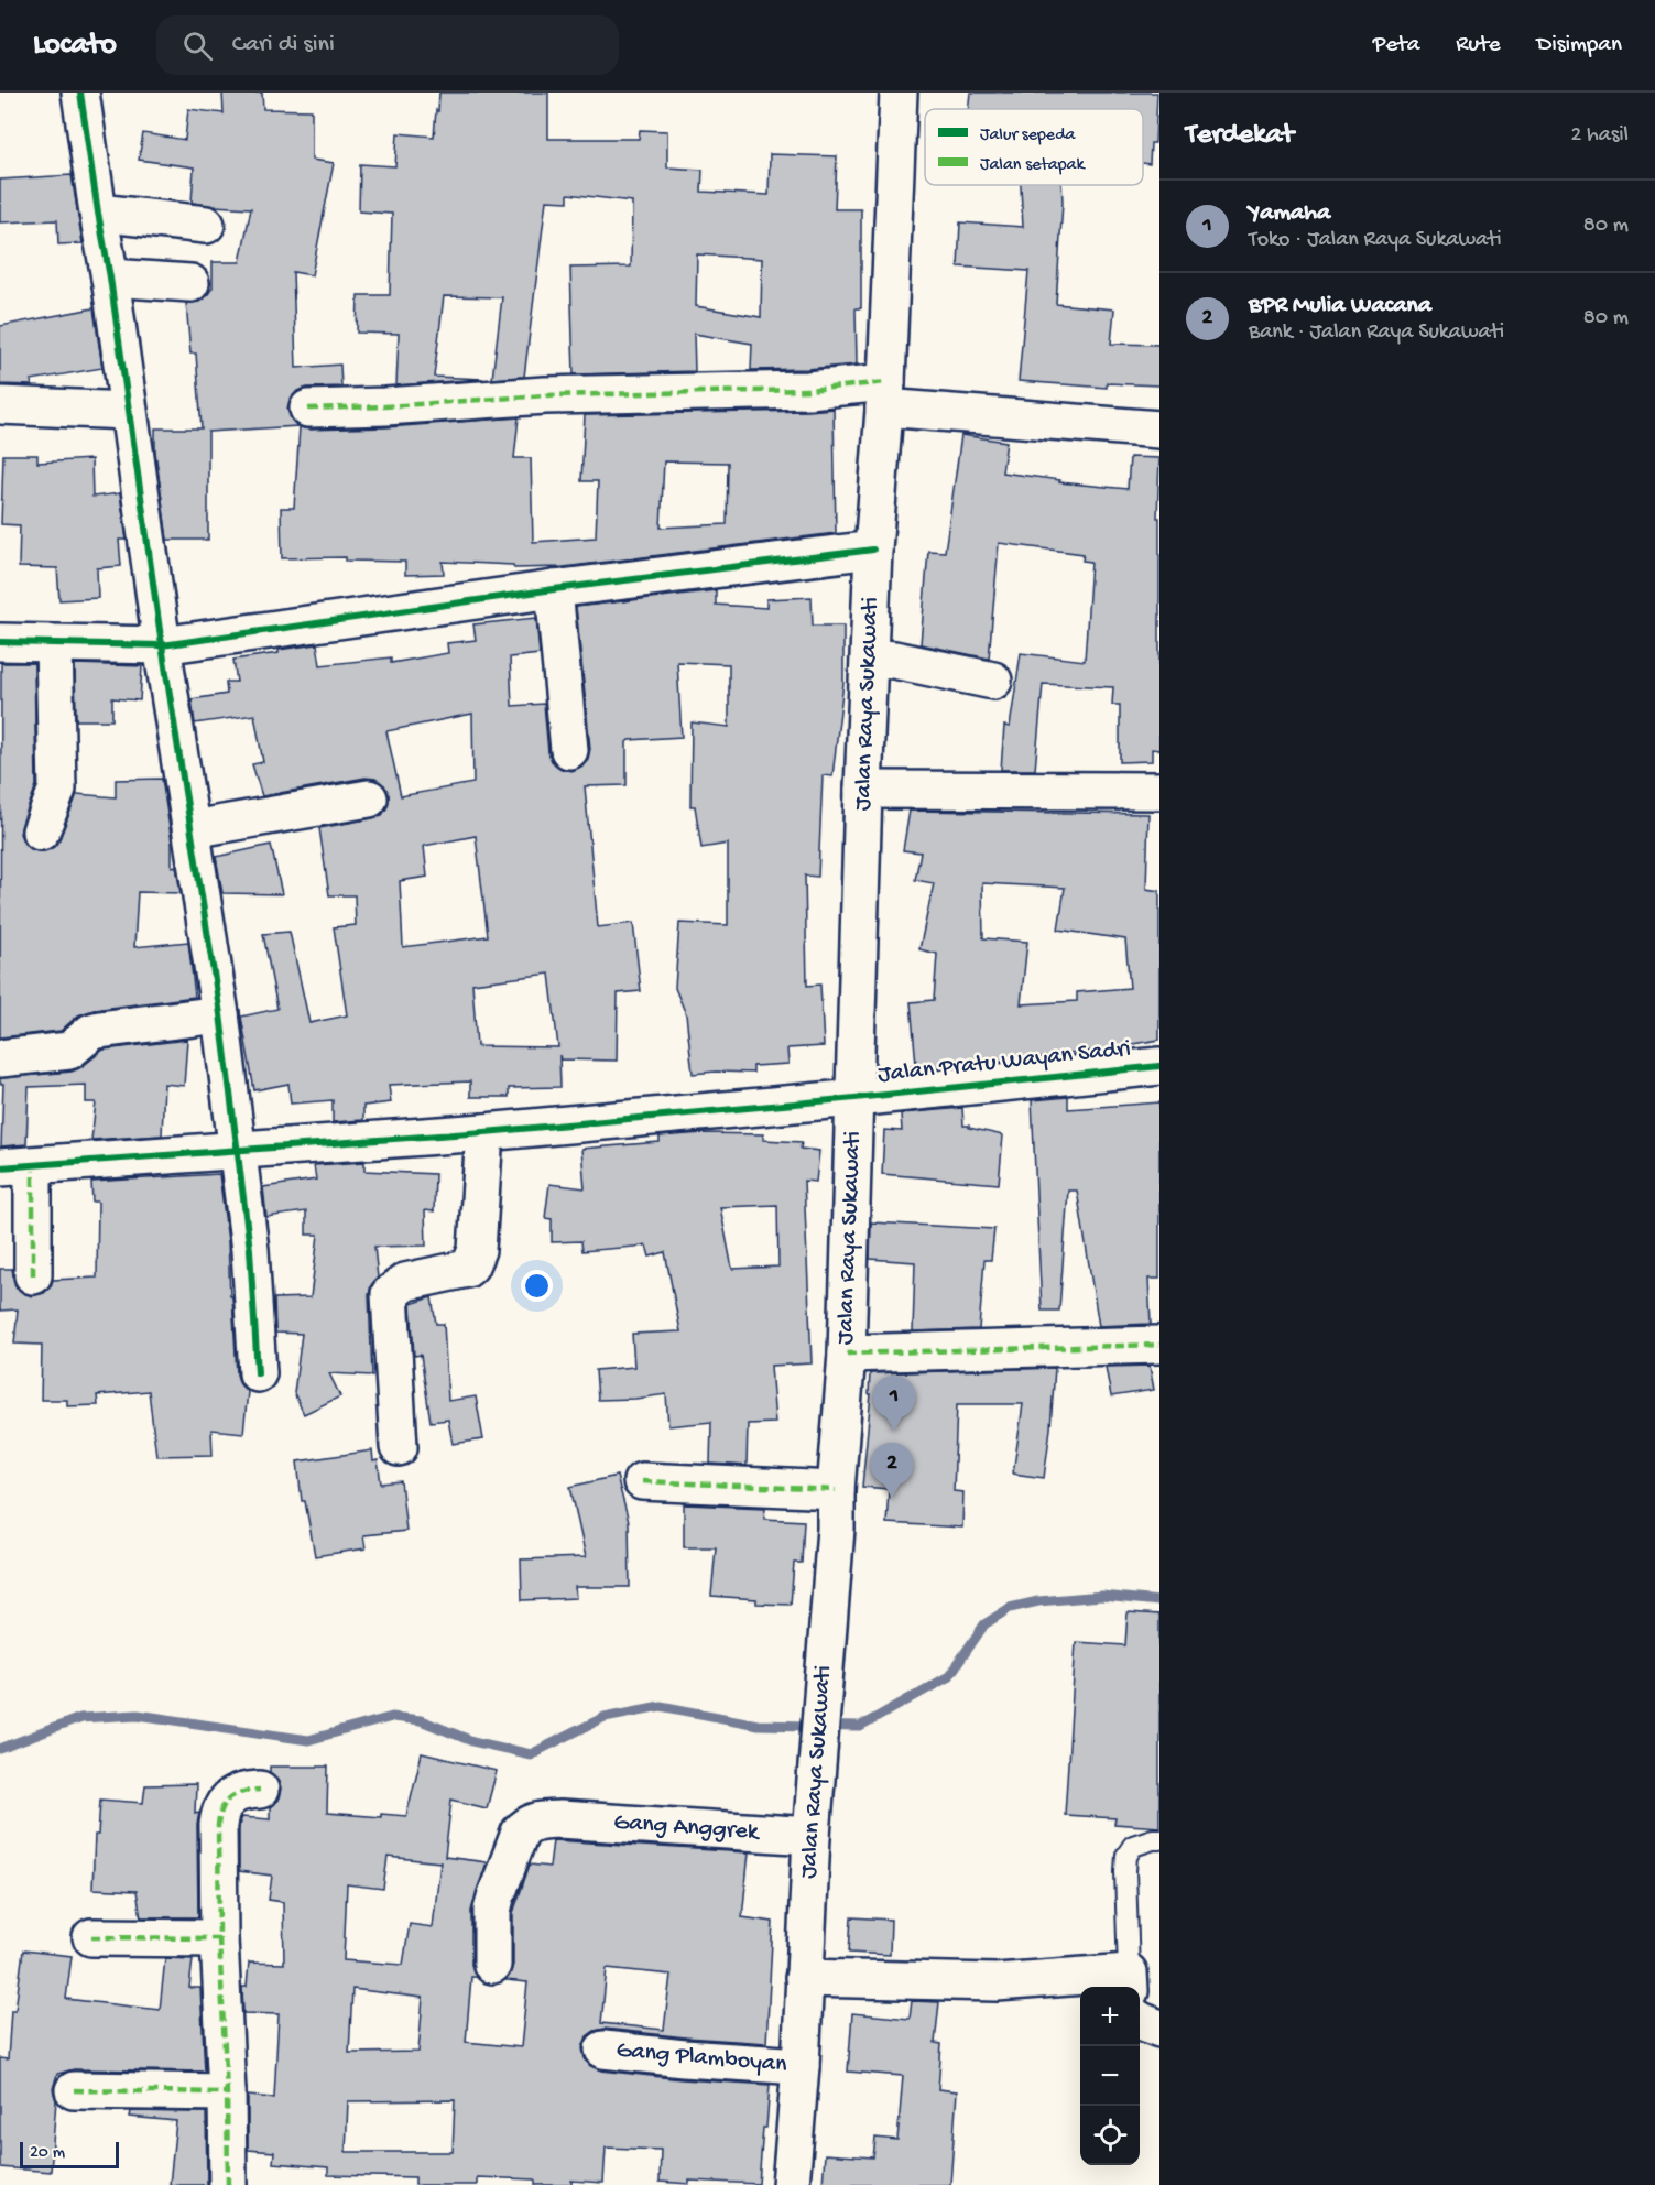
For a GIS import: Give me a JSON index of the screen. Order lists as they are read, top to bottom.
{
  "streets": {
    "main road": [
      "Jalan Raya Sukawati",
      "Jalan Pratu Wayan Sadri",
      "Gang Anggrek",
      "Gang Plamboyan"
    ]
  },
  "crossings": [
    ["Jalan Raya Sukawati", "Jalan Pratu Wayan Sadri"],
    ["Jalan Raya Sukawati", "Gang Anggrek"],
    ["Jalan Raya Sukawati", "Gang Plamboyan"]
  ],
  "legend": ["Jalur sepeda", "Jalan setapak"],
  "scale_bar": "20 m",
  "page": {
    "header": "Locato",
    "search": "Cari di sini",
    "nav": ["Peta", "Rute", "Disimpan"],
    "heading": ["Terdekat", "2 hasil"],
    "list": [
      {
        "mark": "1",
        "name": "Yamaha",
        "note": "Toko · Jalan Raya Sukawati",
        "value": "80 m"
      },
      {
        "mark": "2",
        "name": "BPR Mulia Wacana",
        "note": "Bank · Jalan Raya Sukawati",
        "value": "80 m"
      }
    ],
    "pins": ["1", "2"],
    "map_buttons": ["+", "−"],
    "scale": "20 m"
  }
}
